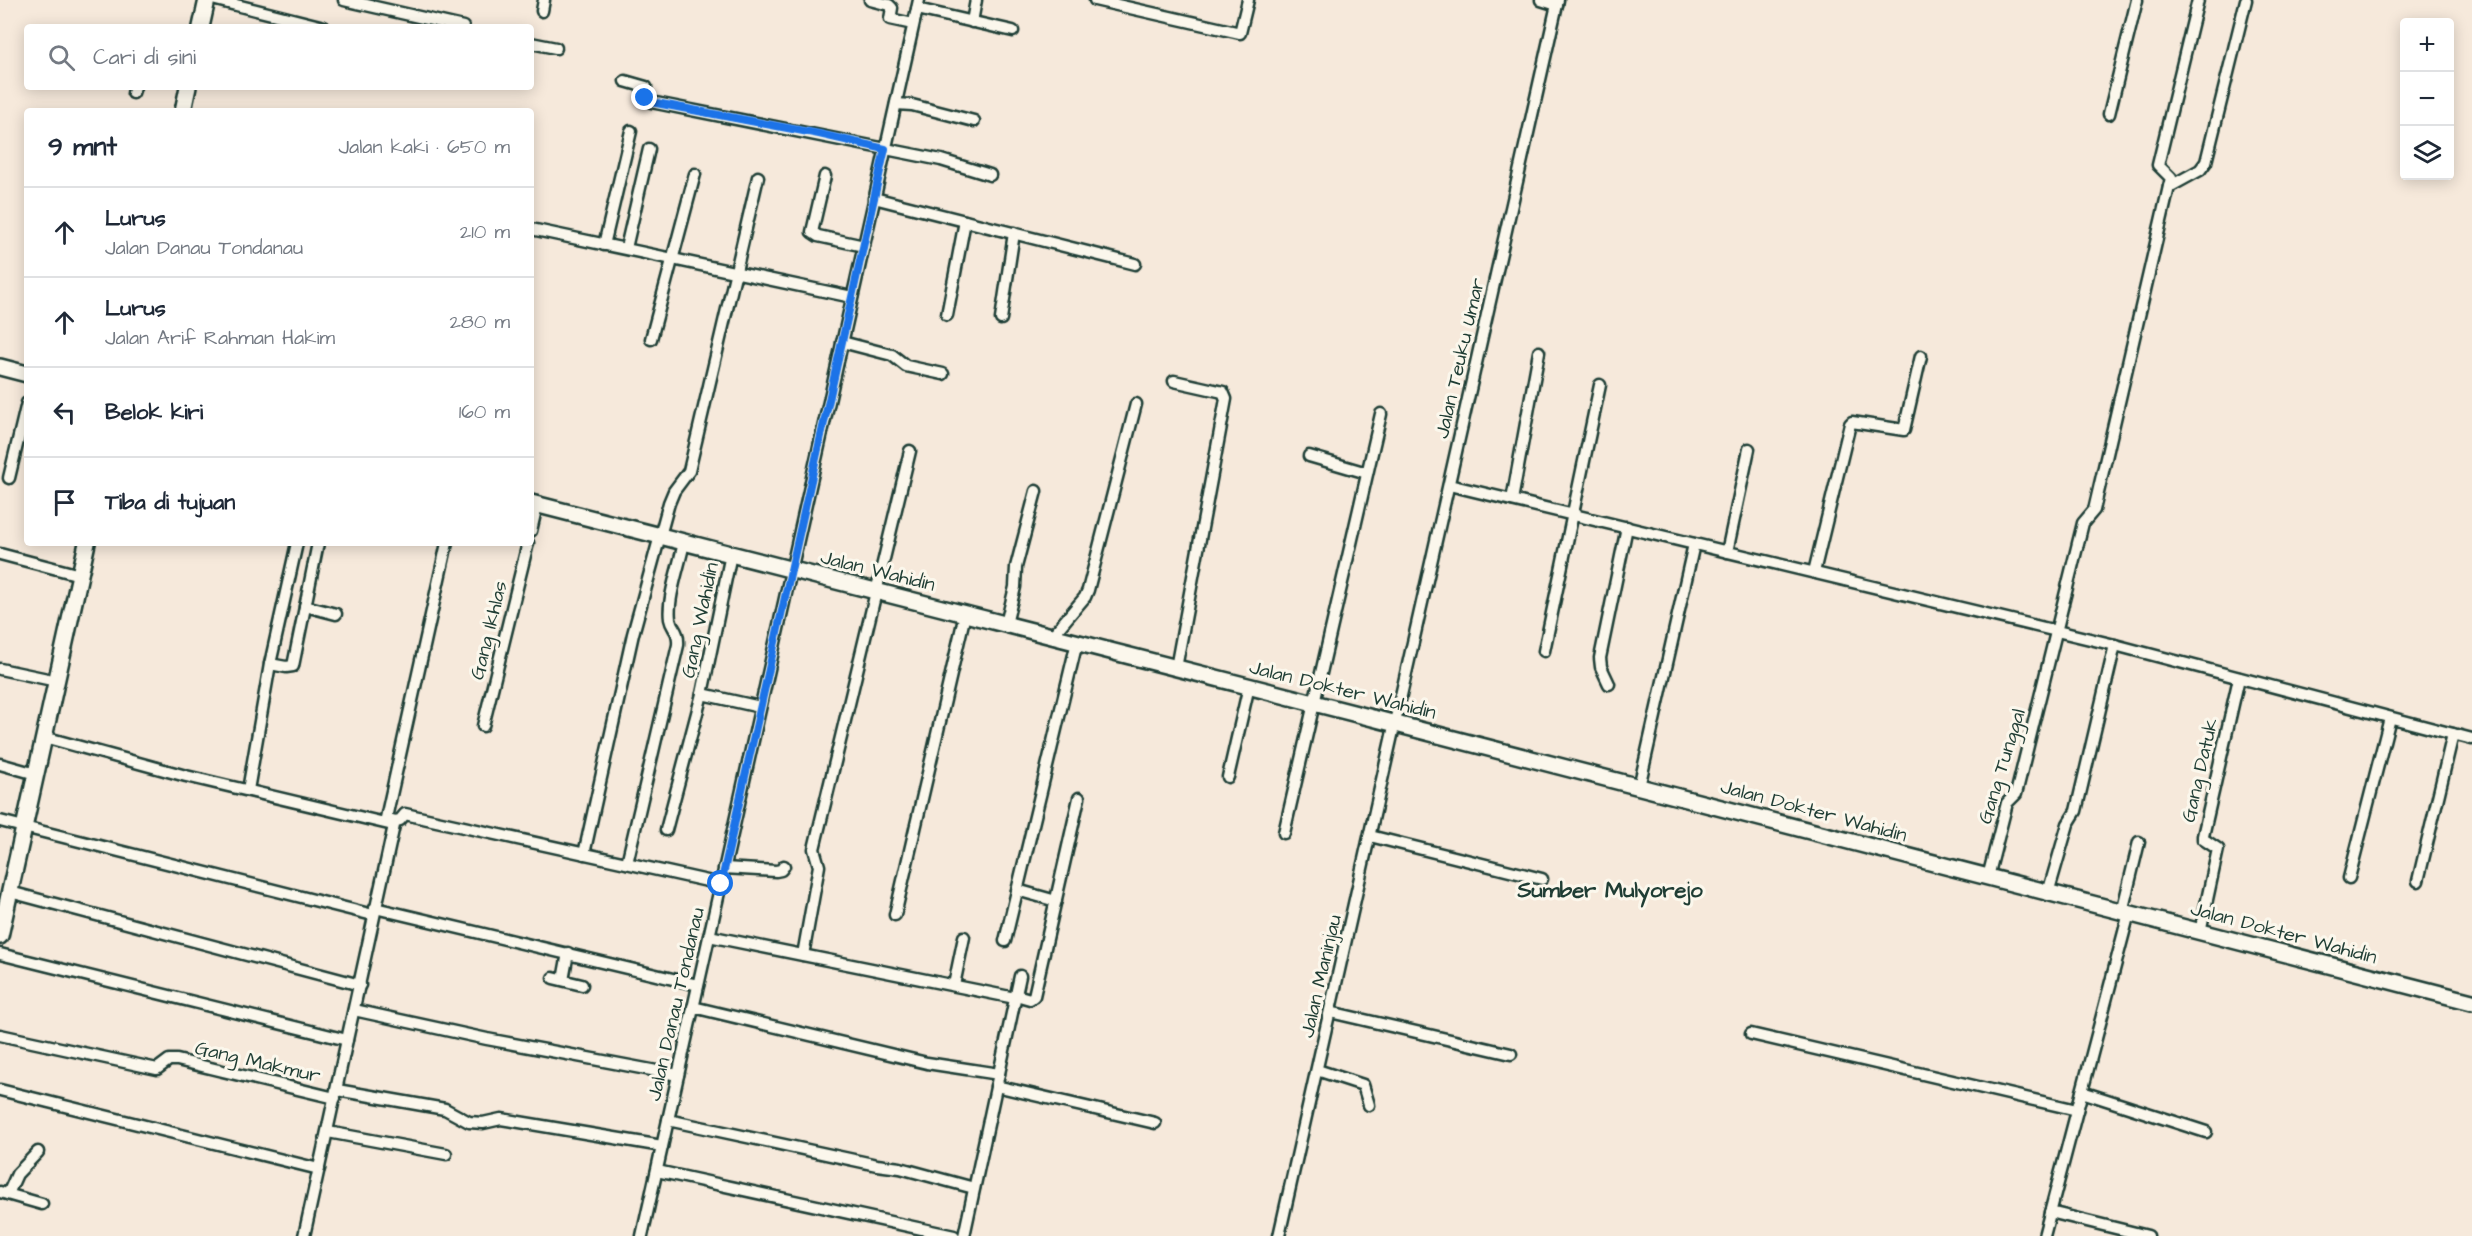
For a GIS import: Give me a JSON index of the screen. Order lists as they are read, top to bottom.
{
  "streets": {
    "street": [
      "Jalan Teuku Umar",
      "Jalan Wahidin",
      "Gang Wahidin",
      "Gang Ikhlas",
      "Jalan Dokter Wahidin",
      "Gang Tunggal",
      "Gang Datuk",
      "Jalan Maninjau",
      "Jalan Danau Tondanau",
      "Gang Makmur"
    ]
  },
  "crossings": [
    ["Jalan Teuku Umar", "Jalan Dokter Wahidin"],
    ["Jalan Teuku Umar", "Jalan Maninjau"],
    ["Jalan Wahidin", "Gang Wahidin"],
    ["Jalan Wahidin", "Jalan Dokter Wahidin"],
    ["Jalan Wahidin", "Jalan Danau Tondanau"],
    ["Gang Wahidin", "Jalan Danau Tondanau"],
    ["Jalan Dokter Wahidin", "Gang Tunggal"],
    ["Jalan Dokter Wahidin", "Gang Datuk"],
    ["Jalan Dokter Wahidin", "Jalan Maninjau"],
    ["Jalan Danau Tondanau", "Gang Makmur"]
  ],
  "districts": ["Sumber Mulyorejo"],
  "page": {
    "map_buttons": ["+", "−"],
    "search": "Cari di sini",
    "heading": ["9 mnt", "Jalan kaki · 650 m"],
    "list": [
      ["Lurus", "Jalan Danau Tondanau", "210 m"],
      ["Lurus", "Jalan Arif Rahman Hakim", "280 m"],
      ["Belok kiri", "160 m"],
      "Tiba di tujuan"
    ]
  }
}
